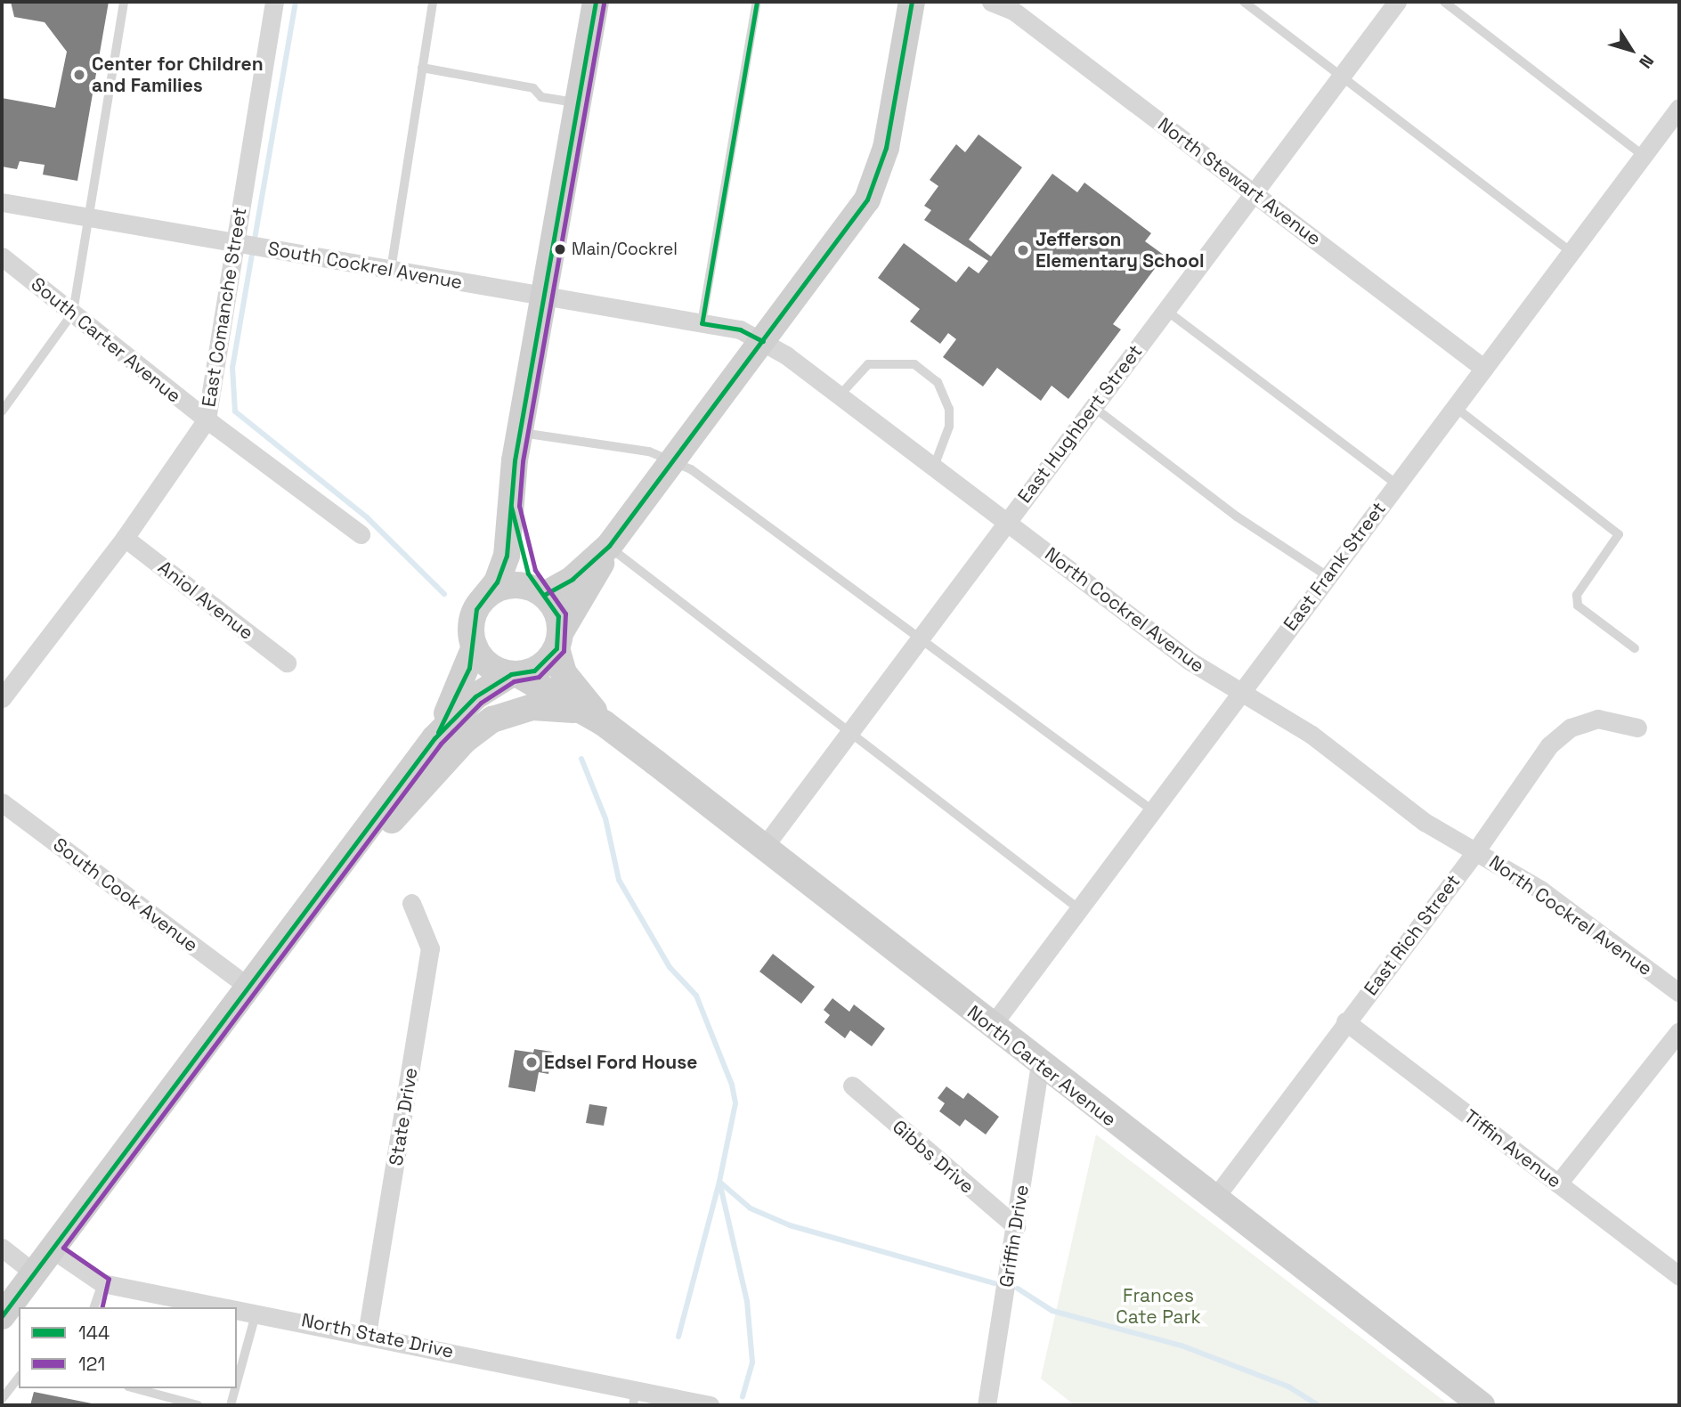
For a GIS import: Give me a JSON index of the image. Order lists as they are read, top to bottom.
{
  "streets": {
    "street": [
      "North Stewart Avenue",
      "South Cockrel Avenue",
      "East Comanche Street",
      "South Carter Avenue",
      "East Hughbert Street",
      "East Frank Street",
      "Aniol Avenue",
      "North Cockrel Avenue",
      "South Cook Avenue",
      "East Rich Street",
      "North Carter Avenue",
      "State Drive",
      "Tiffin Avenue",
      "Gibbs Drive",
      "Griffin Drive",
      "North State Drive"
    ]
  },
  "crossings": [
    ["North Stewart Avenue", "East Hughbert Street"],
    ["North Stewart Avenue", "East Frank Street"],
    ["South Cockrel Avenue", "East Comanche Street"],
    ["South Cockrel Avenue", "North Cockrel Avenue"],
    ["East Comanche Street", "South Carter Avenue"],
    ["East Comanche Street", "Aniol Avenue"],
    ["East Hughbert Street", "North Cockrel Avenue"],
    ["East Hughbert Street", "North Carter Avenue"],
    ["East Frank Street", "North Cockrel Avenue"],
    ["East Frank Street", "North Carter Avenue"],
    ["North Cockrel Avenue", "East Rich Street"],
    ["East Rich Street", "North Carter Avenue"],
    ["East Rich Street", "Tiffin Avenue"],
    ["North Carter Avenue", "Griffin Drive"],
    ["State Drive", "North State Drive"],
    ["Gibbs Drive", "Griffin Drive"]
  ],
  "parks": ["Frances Cate Park"],
  "places": [
    "Center for Children and Families",
    "Main/Cockrel",
    "Jefferson Elementary School",
    "Edsel Ford House"
  ],
  "lines": ["transit line 144", "transit line 121"],
  "legend": ["144", "121"],
  "north": "bottom right"
}
